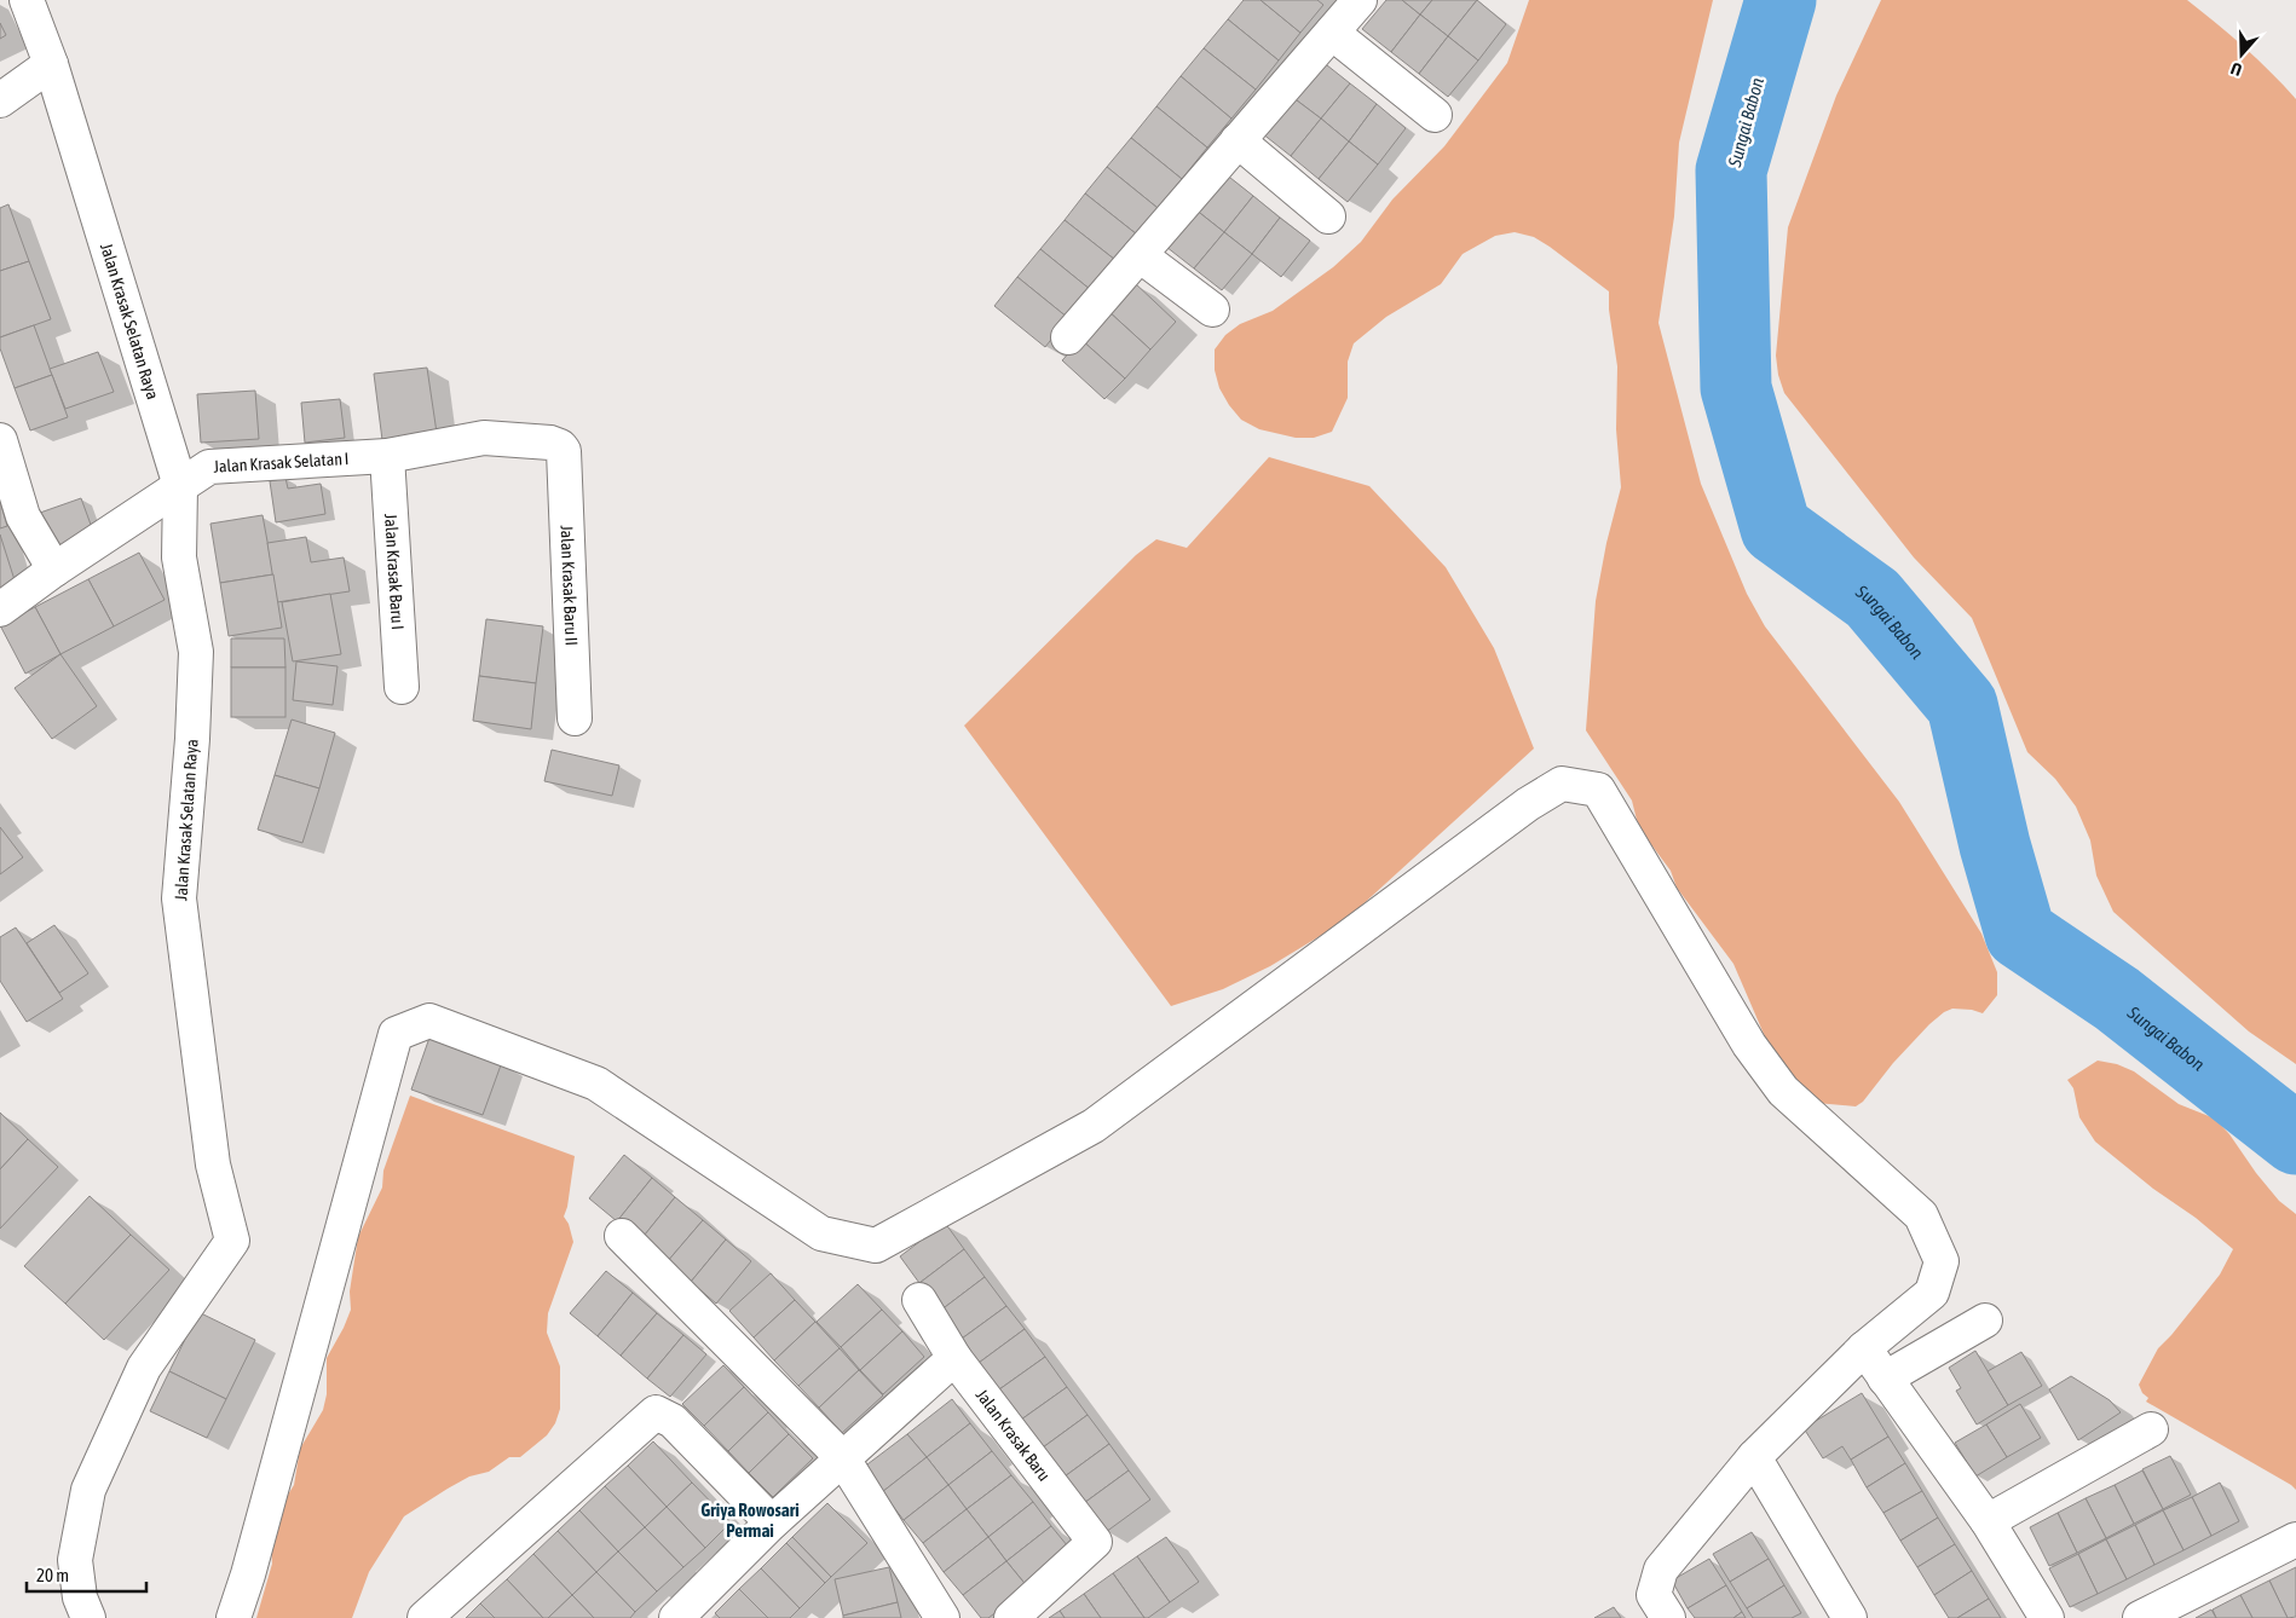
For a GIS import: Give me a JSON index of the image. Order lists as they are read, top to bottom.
{
  "streets": {
    "street": [
      "Jalan Krasak Selatan Raya",
      "Jalan Krasak Selatan I",
      "Jalan Krasak Baru I",
      "Jalan Krasak Baru II",
      "Jalan Krasak Baru"
    ]
  },
  "crossings": [
    ["Jalan Krasak Selatan Raya", "Jalan Krasak Selatan I"],
    ["Jalan Krasak Selatan I", "Jalan Krasak Baru I"],
    ["Jalan Krasak Selatan I", "Jalan Krasak Baru II"]
  ],
  "districts": ["Griya Rowosari Permai"],
  "water": ["Sungai Babon"],
  "scale_bar": "20 m",
  "north": "bottom"
}
